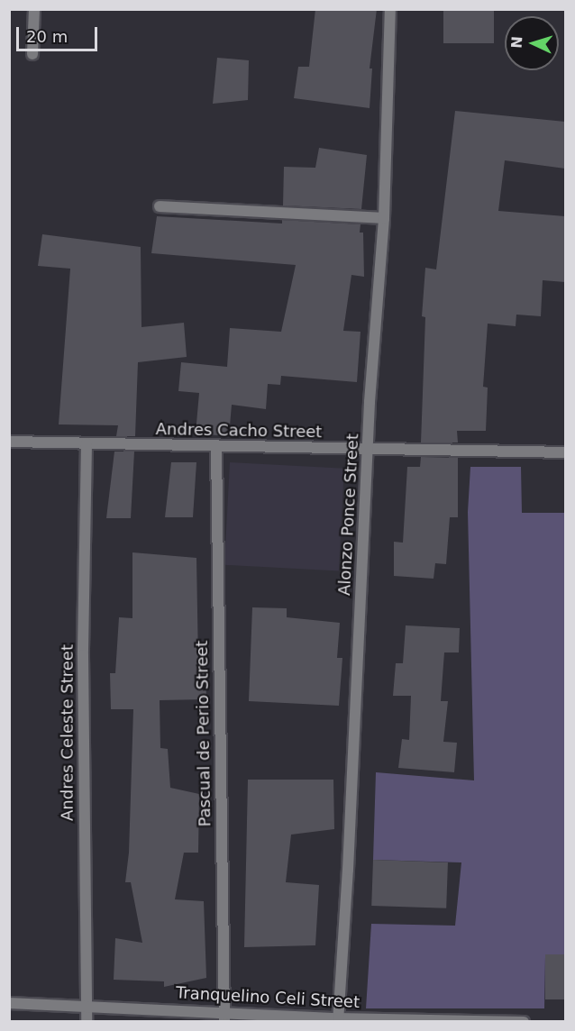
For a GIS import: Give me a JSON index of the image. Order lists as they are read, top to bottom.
{
  "streets": {
    "street": [
      "Andres Cacho Street",
      "Alonzo Ponce Street",
      "Andres Celeste Street",
      "Pascual de Perio Street",
      "Tranquelino Celi Street"
    ]
  },
  "crossings": [
    ["Andres Cacho Street", "Alonzo Ponce Street"],
    ["Andres Cacho Street", "Andres Celeste Street"],
    ["Andres Cacho Street", "Pascual de Perio Street"],
    ["Alonzo Ponce Street", "Tranquelino Celi Street"],
    ["Andres Celeste Street", "Tranquelino Celi Street"],
    ["Pascual de Perio Street", "Tranquelino Celi Street"]
  ],
  "scale_bar": "20 m",
  "north": "left"
}
